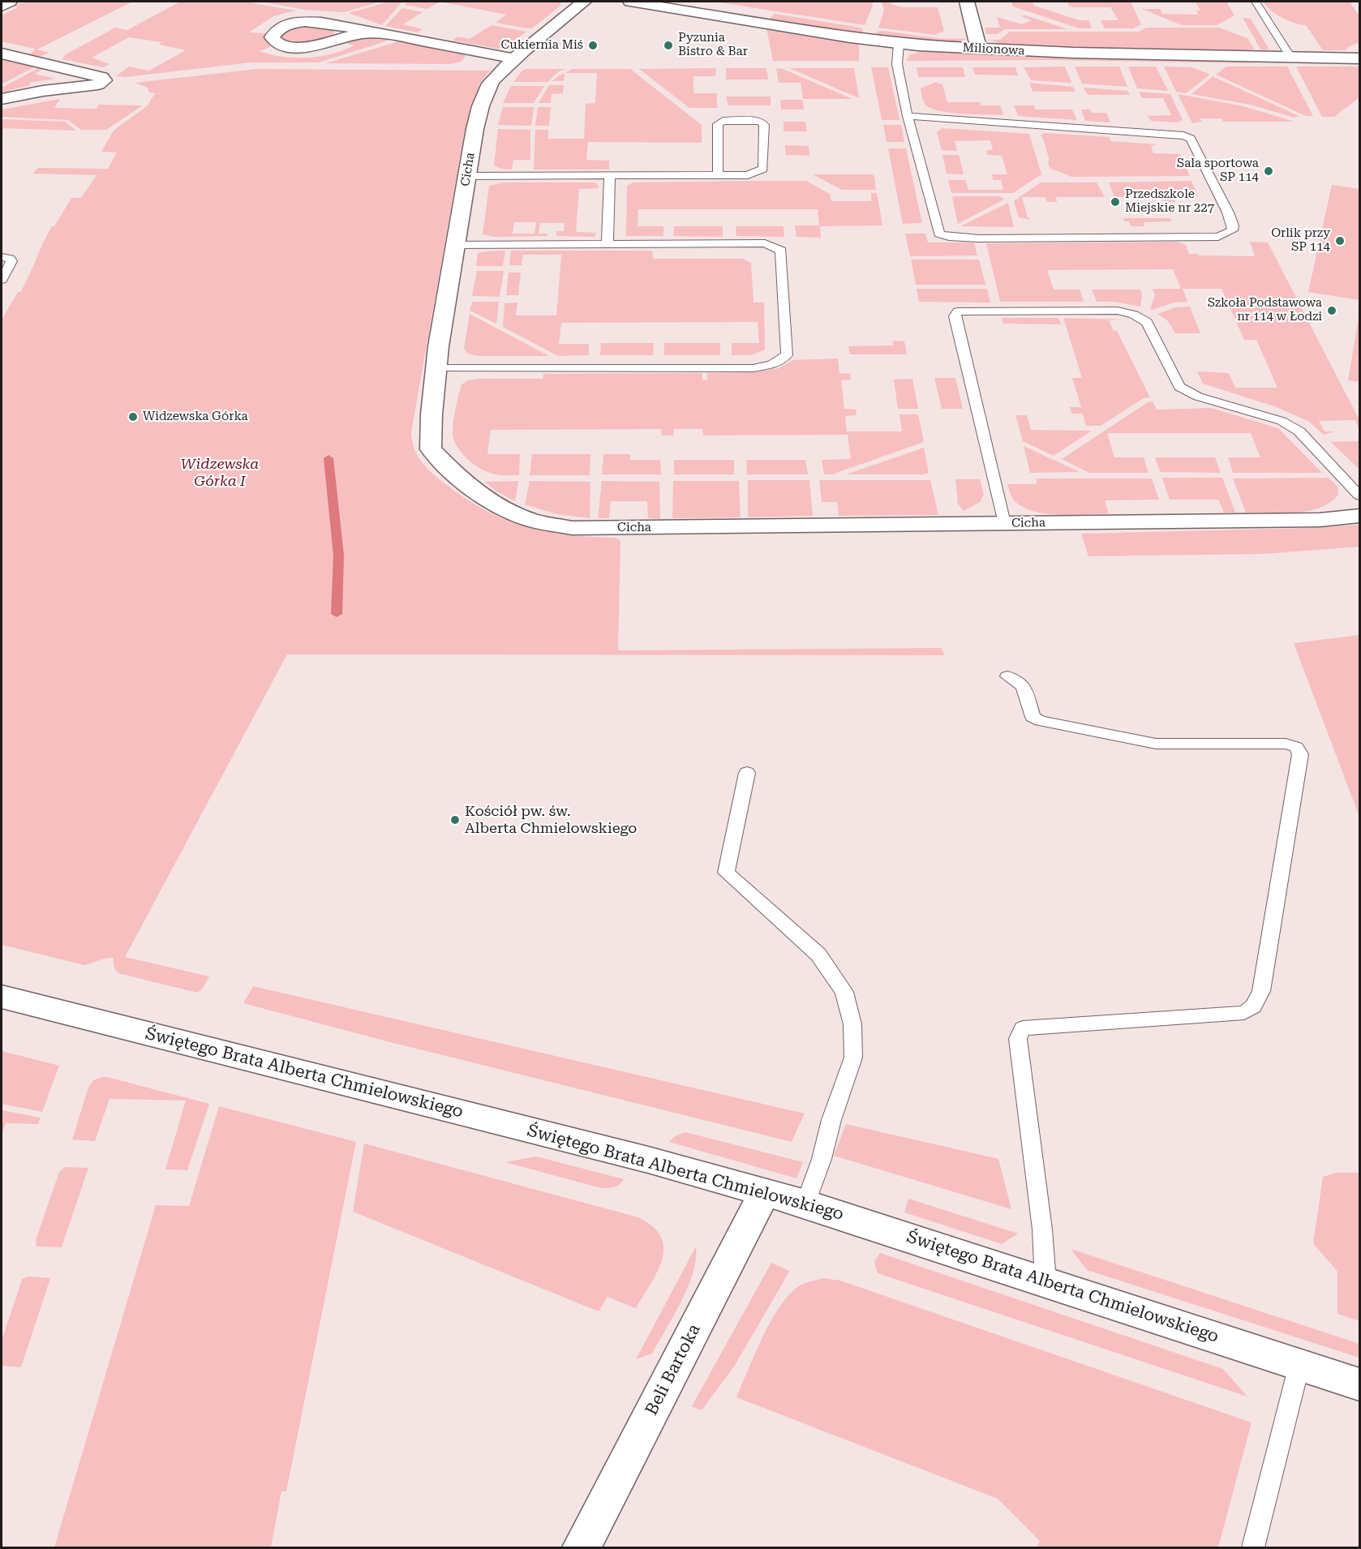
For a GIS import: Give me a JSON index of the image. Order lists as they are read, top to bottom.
{
  "streets": {
    "street": [
      "Milionowa",
      "Cicha",
      "Świętego Brata Alberta Chmielowskiego",
      "Beli Bartoka"
    ]
  },
  "crossings": [
    ["Świętego Brata Alberta Chmielowskiego", "Beli Bartoka"]
  ],
  "parks": ["Widzewska Górka I"],
  "places": [
    "Cukiernia Miś",
    "Pyzunia Bistro & Bar",
    "Sala sportowa SP 114",
    "Przedszkole Miejskie nr 227",
    "Orlik przy SP 114",
    "Szkoła Podstawowa nr 114 w Łodzi",
    "Widzewska Górka",
    "Kościół pw. św. Alberta Chmielowskiego"
  ]
}
